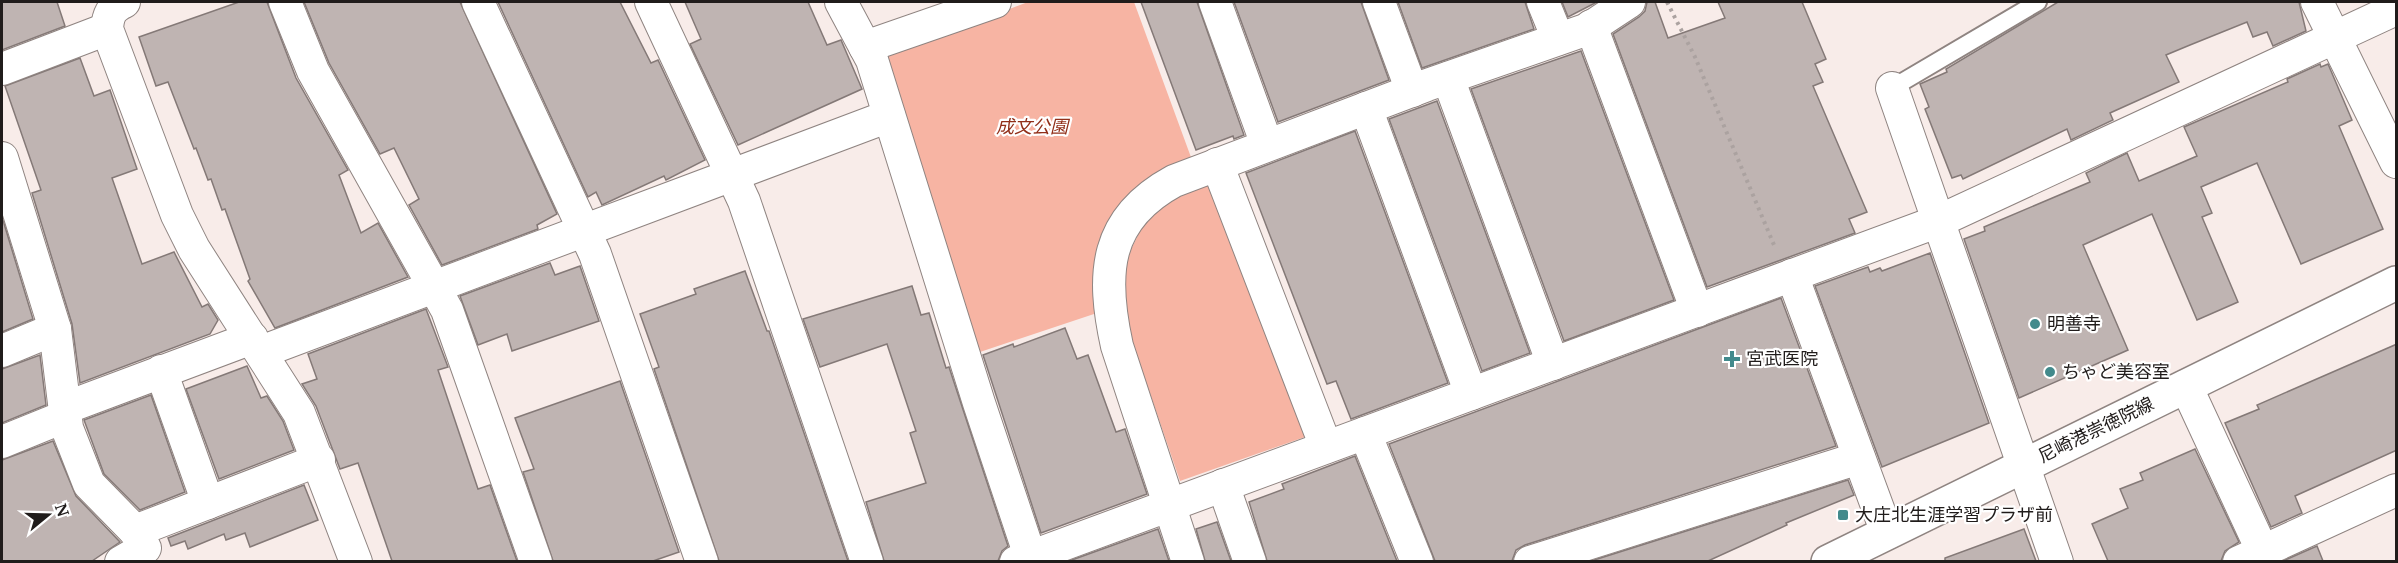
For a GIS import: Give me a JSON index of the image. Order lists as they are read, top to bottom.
{
  "streets": {
    "main road": ["尼崎港崇徳院線"]
  },
  "parks": ["成文公園"],
  "places": {
    "other": ["明善寺", "ちゃど美容室"],
    "health": ["宮武医院"],
    "transit": ["大庄北生涯学習プラザ前"]
  },
  "north": "right"
}
